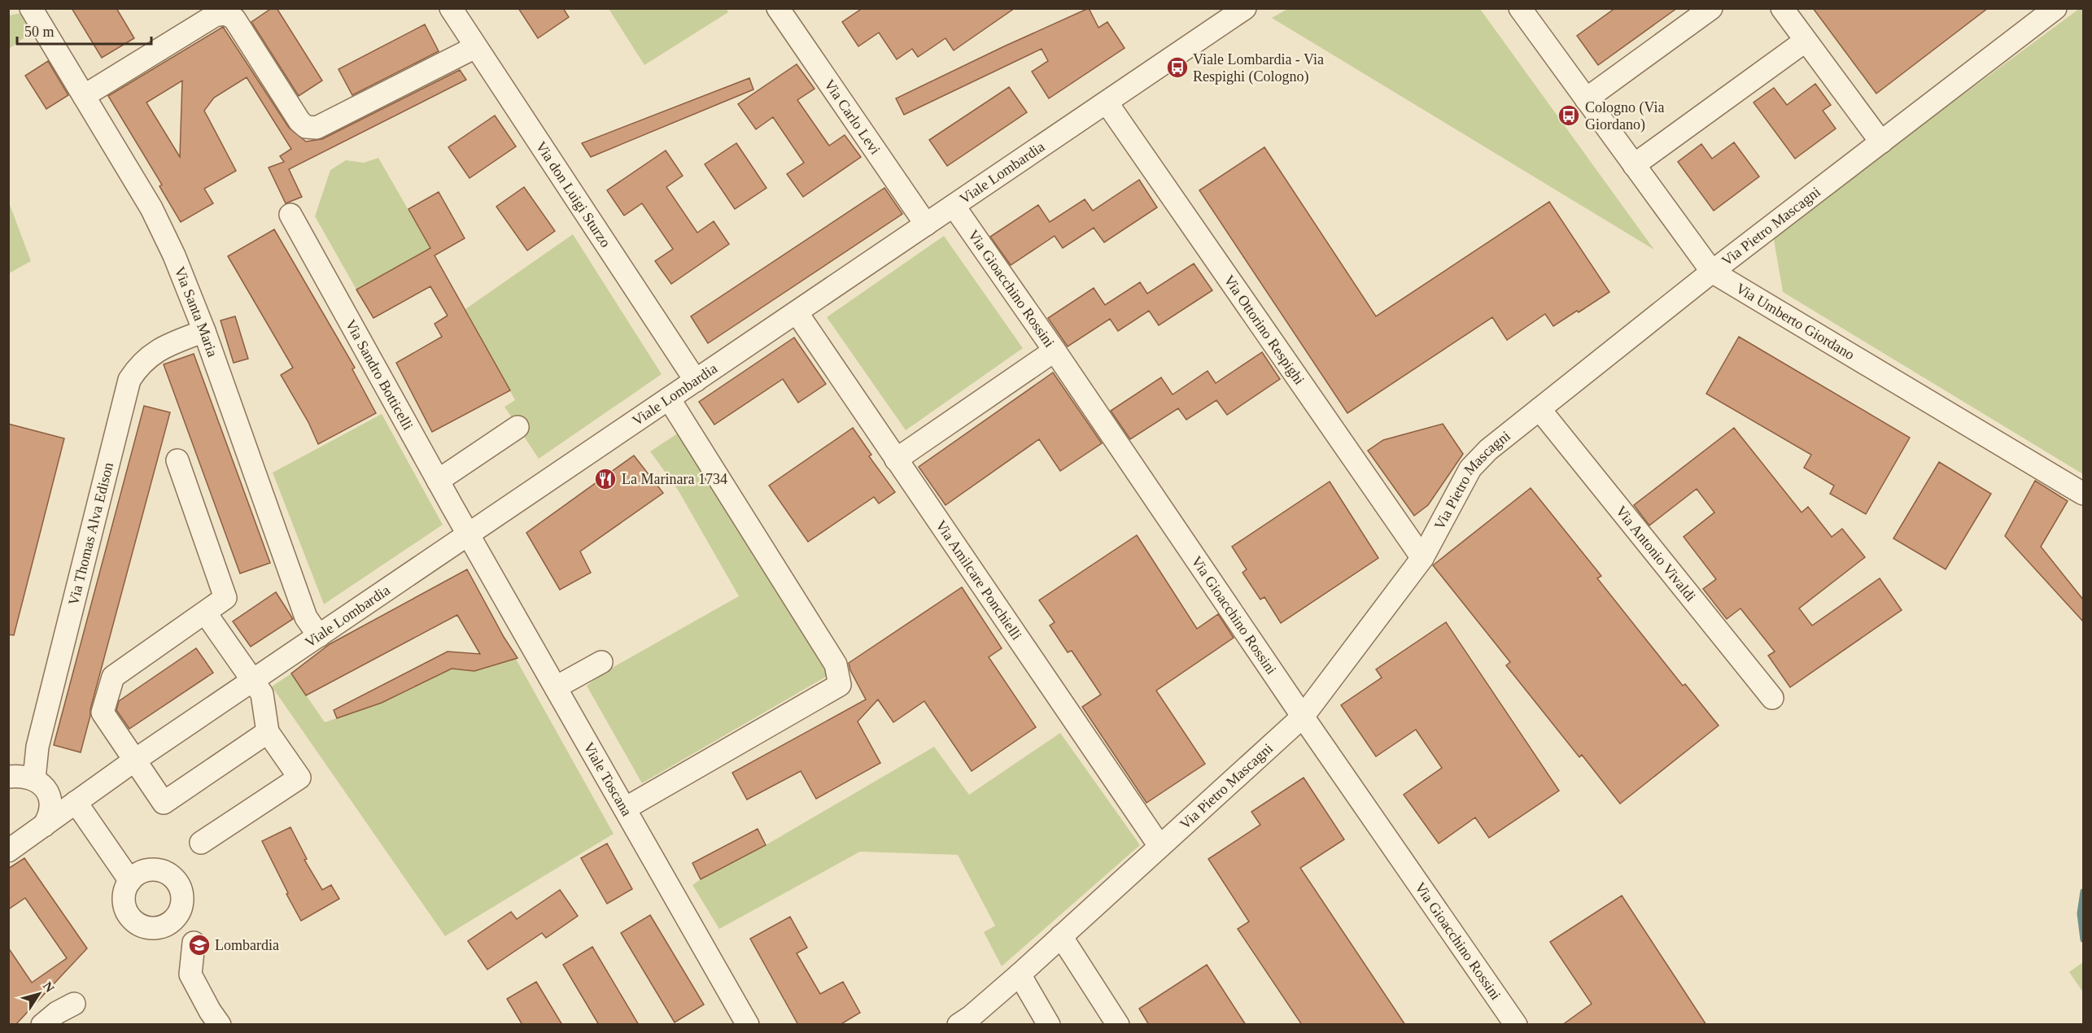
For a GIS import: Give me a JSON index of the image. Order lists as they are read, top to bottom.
{
  "streets": {
    "street": [
      "Via Carlo Levi",
      "Viale Lombardia",
      "Via don Luigi Sturzo",
      "Via Pietro Mascagni",
      "Via Gioacchino Rossini",
      "Via Santa Maria",
      "Via Umberto Giordano",
      "Via Ottorino Respighi",
      "Via Sandro Botticelli",
      "Via Thomas Alva Edison",
      "Via Antonio Vivaldi",
      "Via Amilcare Ponchielli",
      "Viale Toscana"
    ]
  },
  "crossings": [
    ["Via Carlo Levi", "Viale Lombardia"],
    ["Viale Lombardia", "Via don Luigi Sturzo"],
    ["Viale Lombardia", "Via Gioacchino Rossini"],
    ["Viale Lombardia", "Via Santa Maria"],
    ["Viale Lombardia", "Via Ottorino Respighi"],
    ["Viale Lombardia", "Via Sandro Botticelli"],
    ["Viale Lombardia", "Via Thomas Alva Edison"],
    ["Viale Lombardia", "Via Amilcare Ponchielli"],
    ["Viale Lombardia", "Viale Toscana"],
    ["Via Pietro Mascagni", "Via Gioacchino Rossini"],
    ["Via Pietro Mascagni", "Via Umberto Giordano"],
    ["Via Pietro Mascagni", "Via Ottorino Respighi"],
    ["Via Pietro Mascagni", "Via Antonio Vivaldi"],
    ["Via Pietro Mascagni", "Via Amilcare Ponchielli"],
    ["Via Santa Maria", "Via Thomas Alva Edison"],
    ["Via Sandro Botticelli", "Viale Toscana"]
  ],
  "places": {
    "bus stop": ["Viale Lombardia - Via Respighi (Cologno)", "Cologno (Via Giordano)"],
    "restaurant": ["La Marinara 1734"],
    "school or university": ["Lombardia"]
  },
  "scale_bar": "50 m",
  "north": "top right"
}
